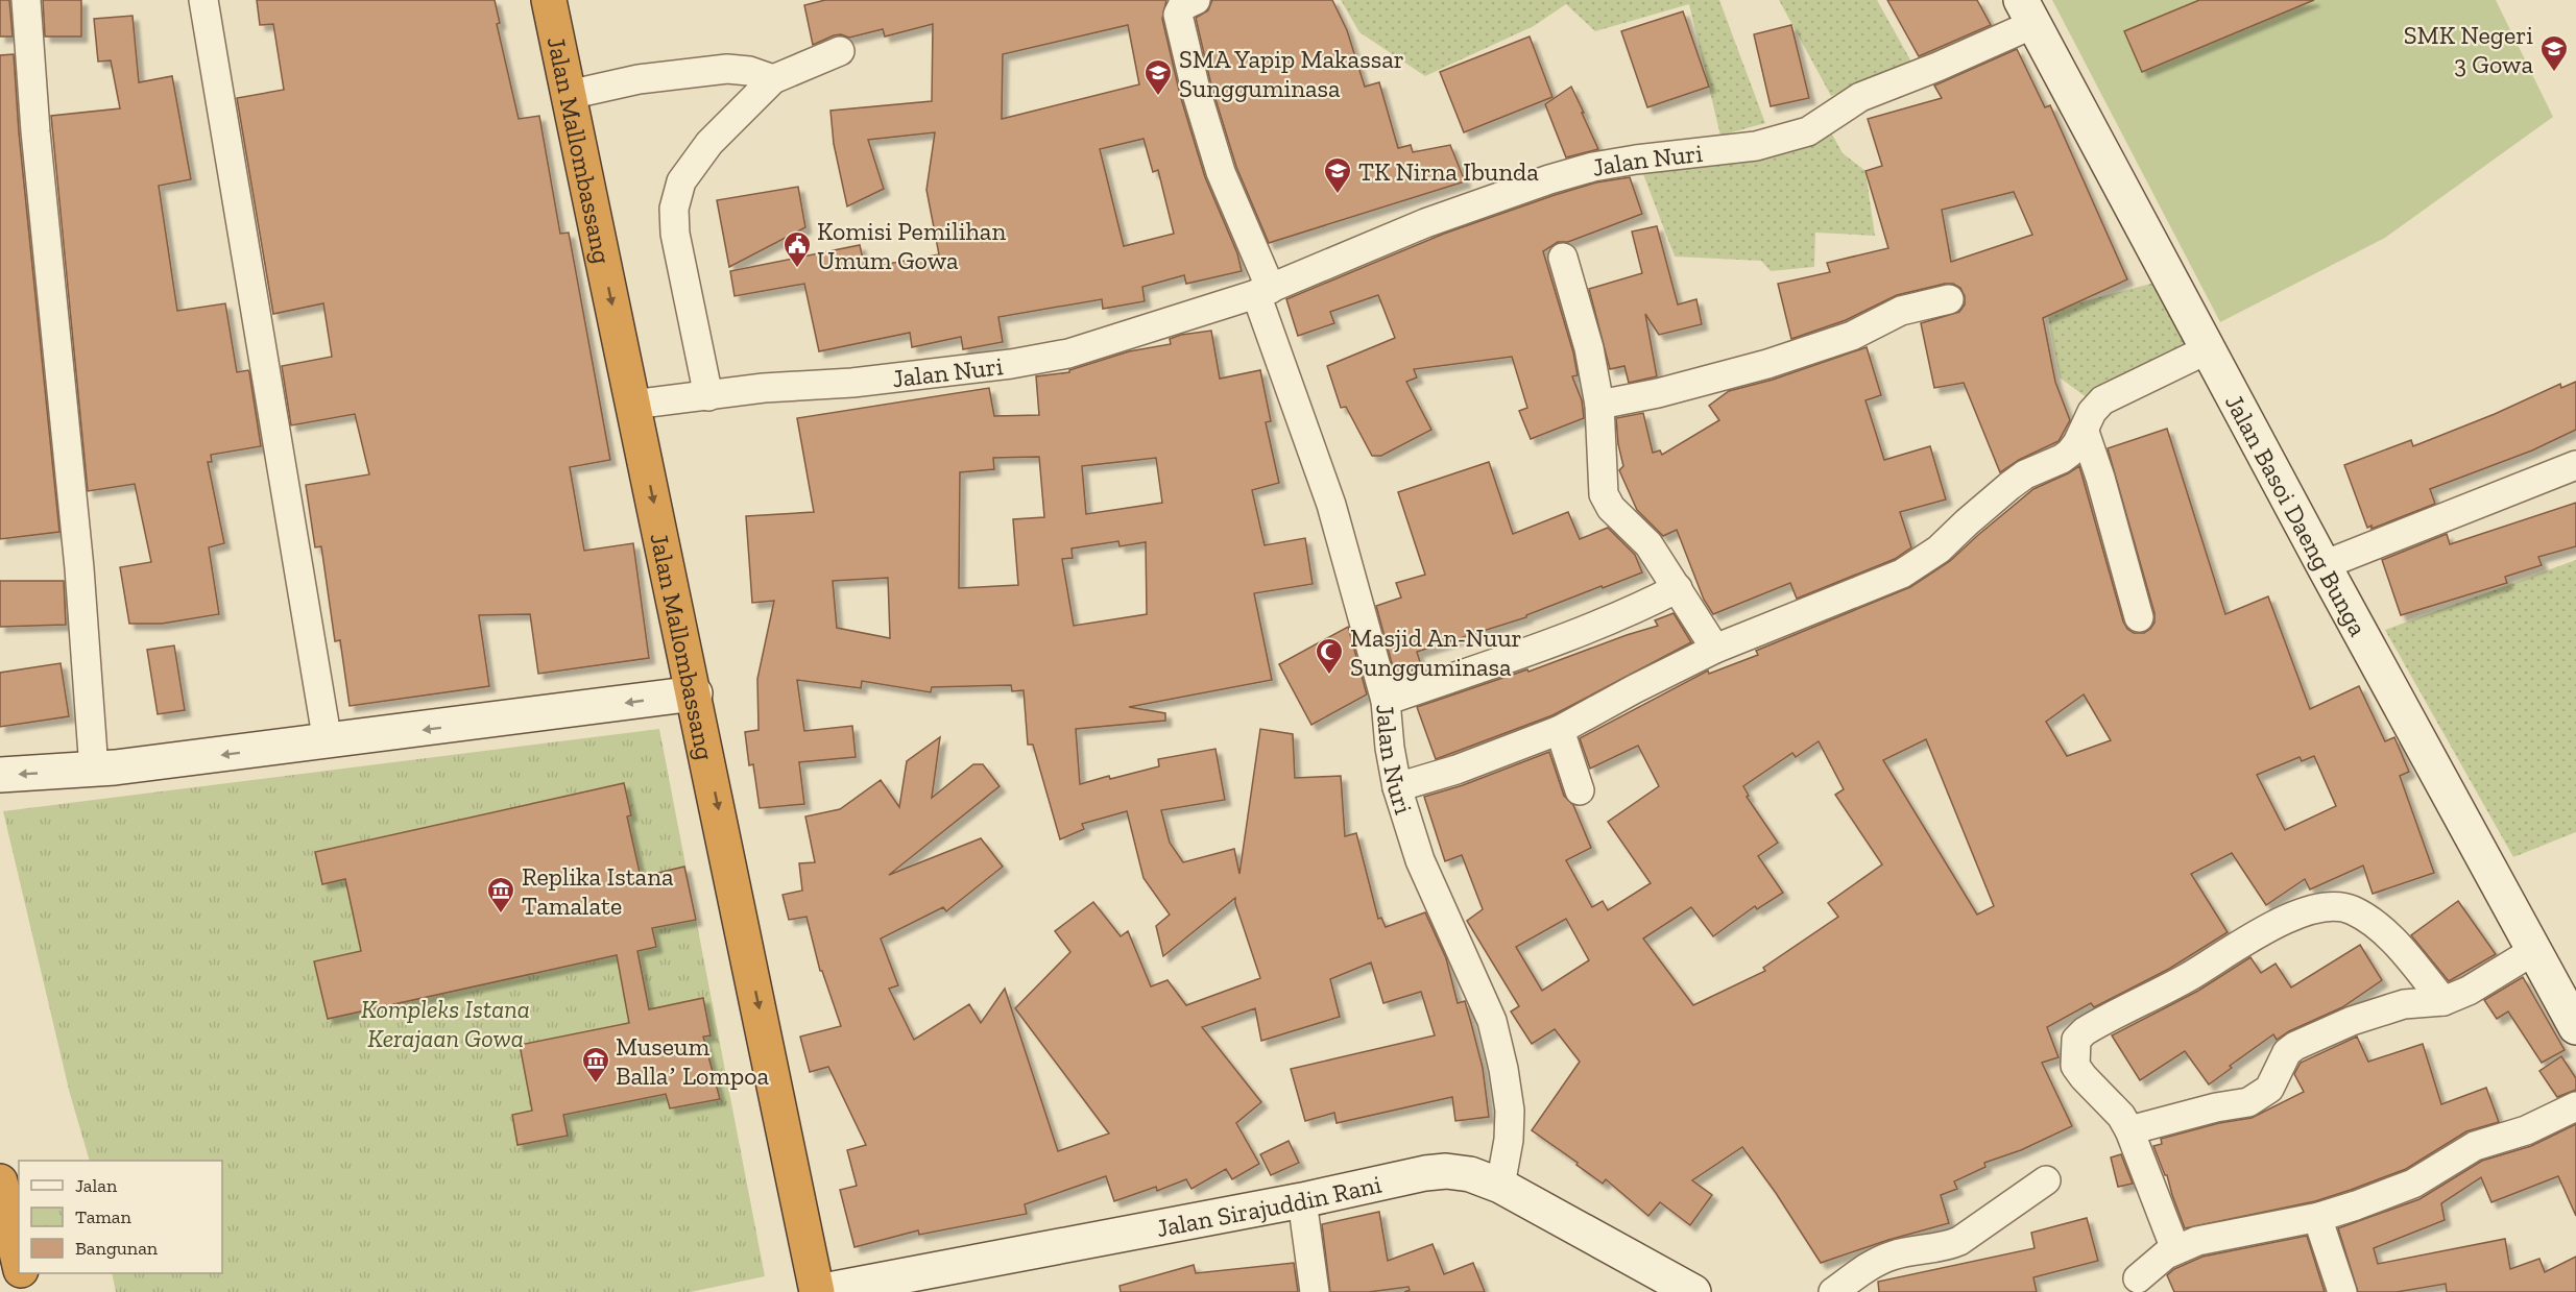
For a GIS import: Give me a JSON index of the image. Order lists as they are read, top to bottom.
{
  "streets": {
    "highway": ["Jalan Mallombassang"],
    "street": ["Jalan Nuri", "Jalan Basoi Daeng Bunga", "Jalan Sirajuddin Rani"]
  },
  "crossings": [
    ["Jalan Mallombassang", "Jalan Nuri"],
    ["Jalan Mallombassang", "Jalan Sirajuddin Rani"],
    ["Jalan Nuri", "Jalan Basoi Daeng Bunga"],
    ["Jalan Nuri", "Jalan Sirajuddin Rani"]
  ],
  "one_way": ["Jalan Mallombassang"],
  "parks": ["Kompleks Istana Kerajaan Gowa"],
  "places": {
    "school or university": ["SMK Negeri 3 Gowa", "SMA Yapip Makassar Sungguminasa", "TK Nirna Ibunda"],
    "public building": ["Komisi Pemilihan Umum Gowa"],
    "mosque": ["Masjid An-Nuur Sungguminasa"],
    "museum": ["Replika Istana Tamalate", "Museum Ballaʼ Lompoa"]
  },
  "legend": ["Jalan", "Taman", "Bangunan"]
}
